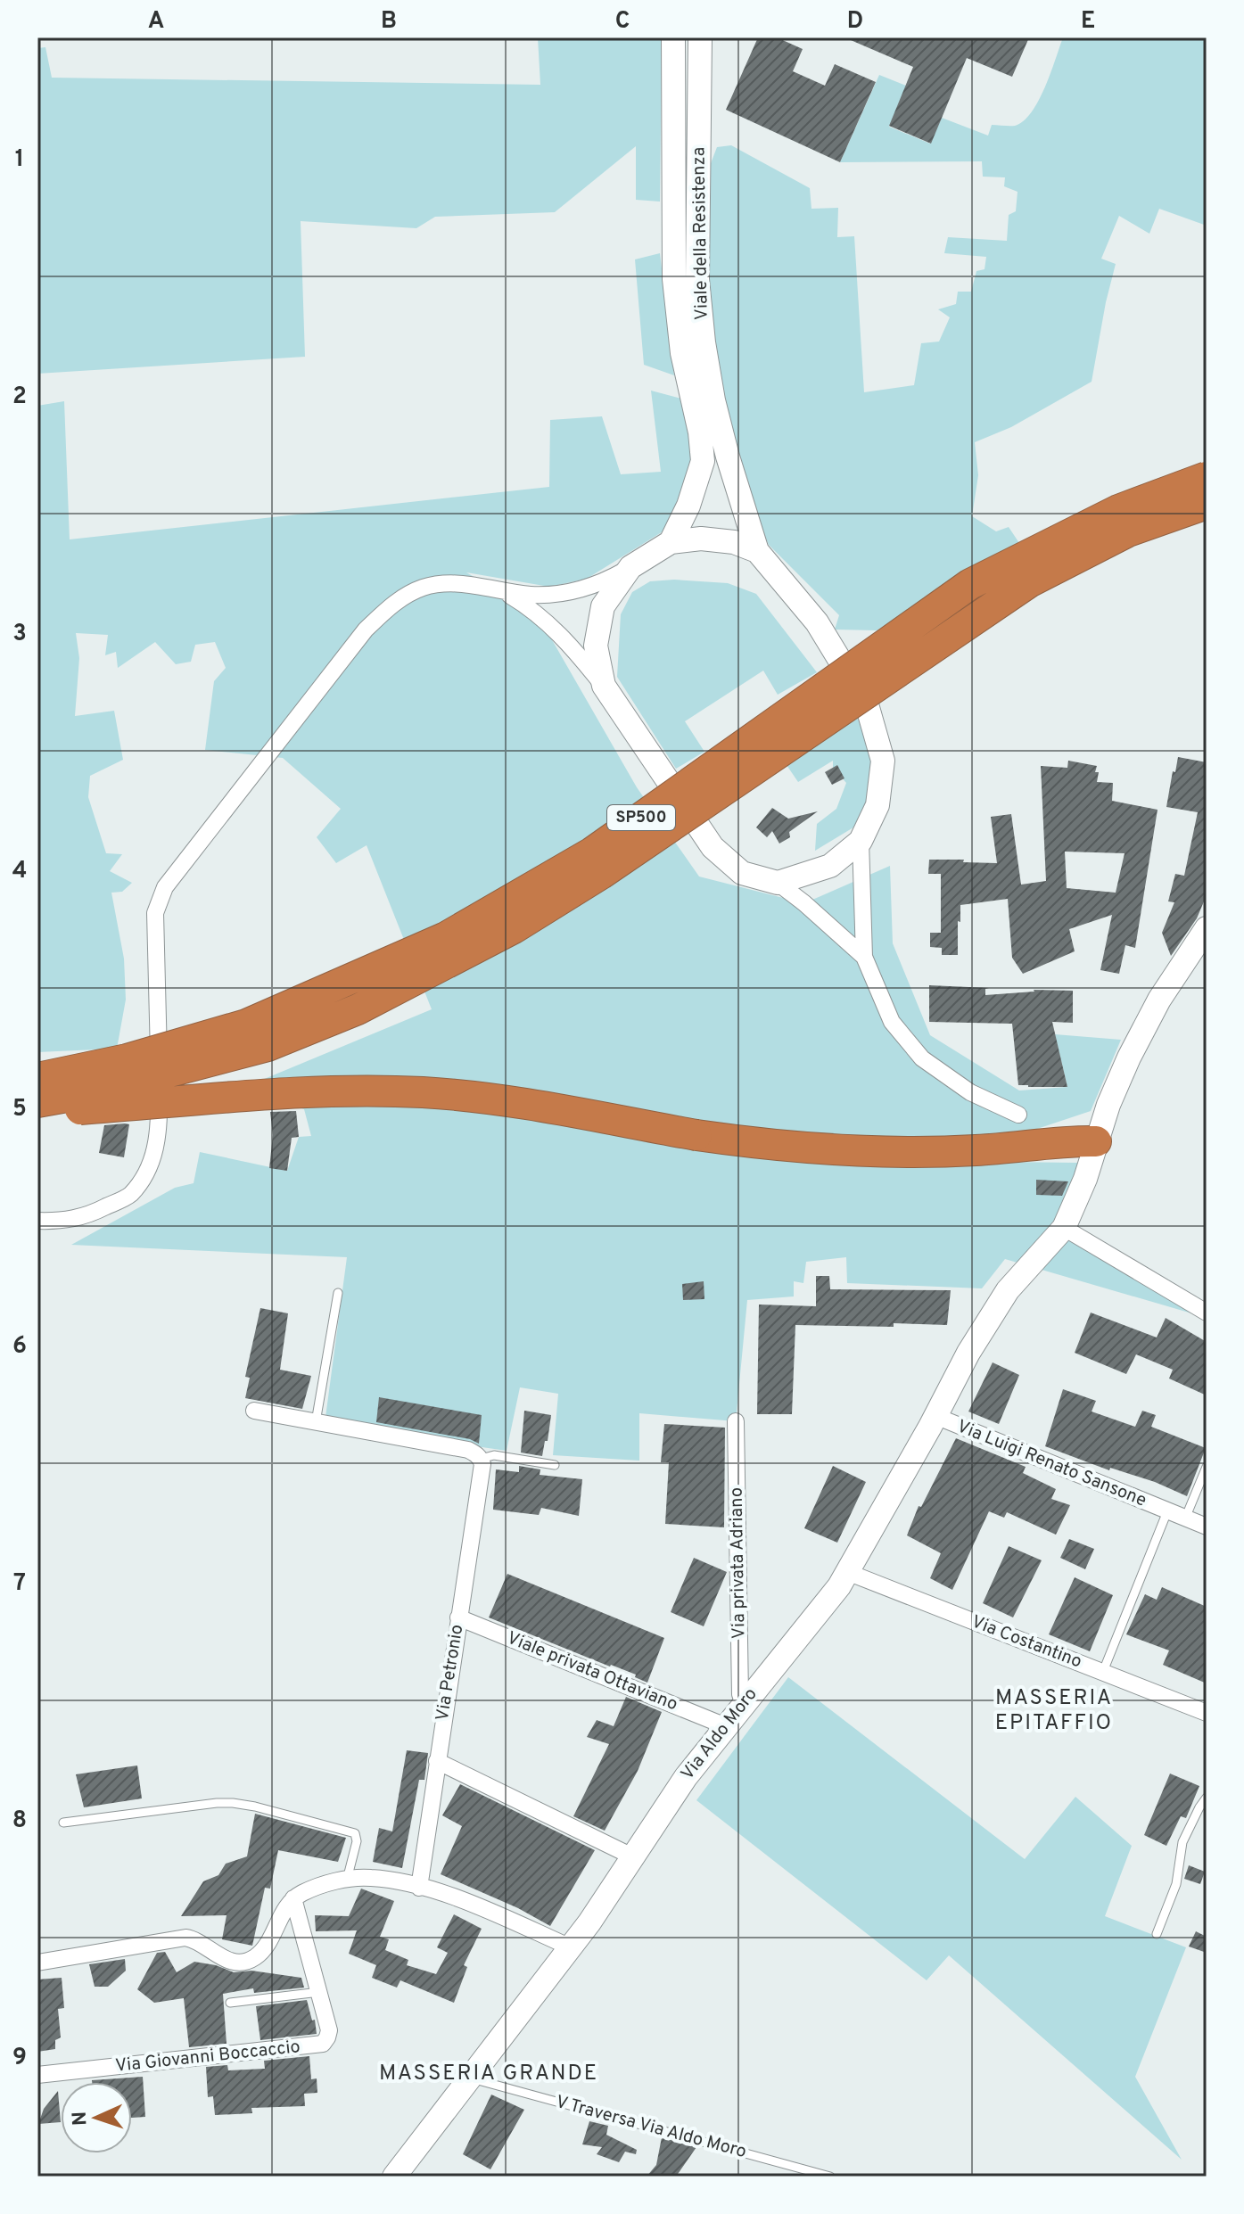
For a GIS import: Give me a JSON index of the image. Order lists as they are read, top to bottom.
{
  "streets": {
    "highway": ["SP500"],
    "street": [
      "Viale della Resistenza",
      "Via Luigi Renato Sansone",
      "Via privata Adriano",
      "Via Costantino",
      "Viale privata Ottaviano",
      "Via Petronio",
      "Via Aldo Moro",
      "Via Giovanni Boccaccio"
    ],
    "lane": ["V Traversa Via Aldo Moro"]
  },
  "crossings": [
    ["Via Luigi Renato Sansone", "Via Aldo Moro"],
    ["Via privata Adriano", "Via Aldo Moro"],
    ["Via Costantino", "Via Aldo Moro"],
    ["Viale privata Ottaviano", "Via Petronio"],
    ["Viale privata Ottaviano", "Via Aldo Moro"],
    ["Via Aldo Moro", "V Traversa Via Aldo Moro"]
  ],
  "districts": ["MASSERIA EPITAFFIO", "MASSERIA GRANDE"],
  "north": "left",
  "grid": {
    "columns": [
      "A",
      "B",
      "C",
      "D",
      "E"
    ],
    "rows": [
      "1",
      "2",
      "3",
      "4",
      "5",
      "6",
      "7",
      "8",
      "9"
    ]
  }
}
